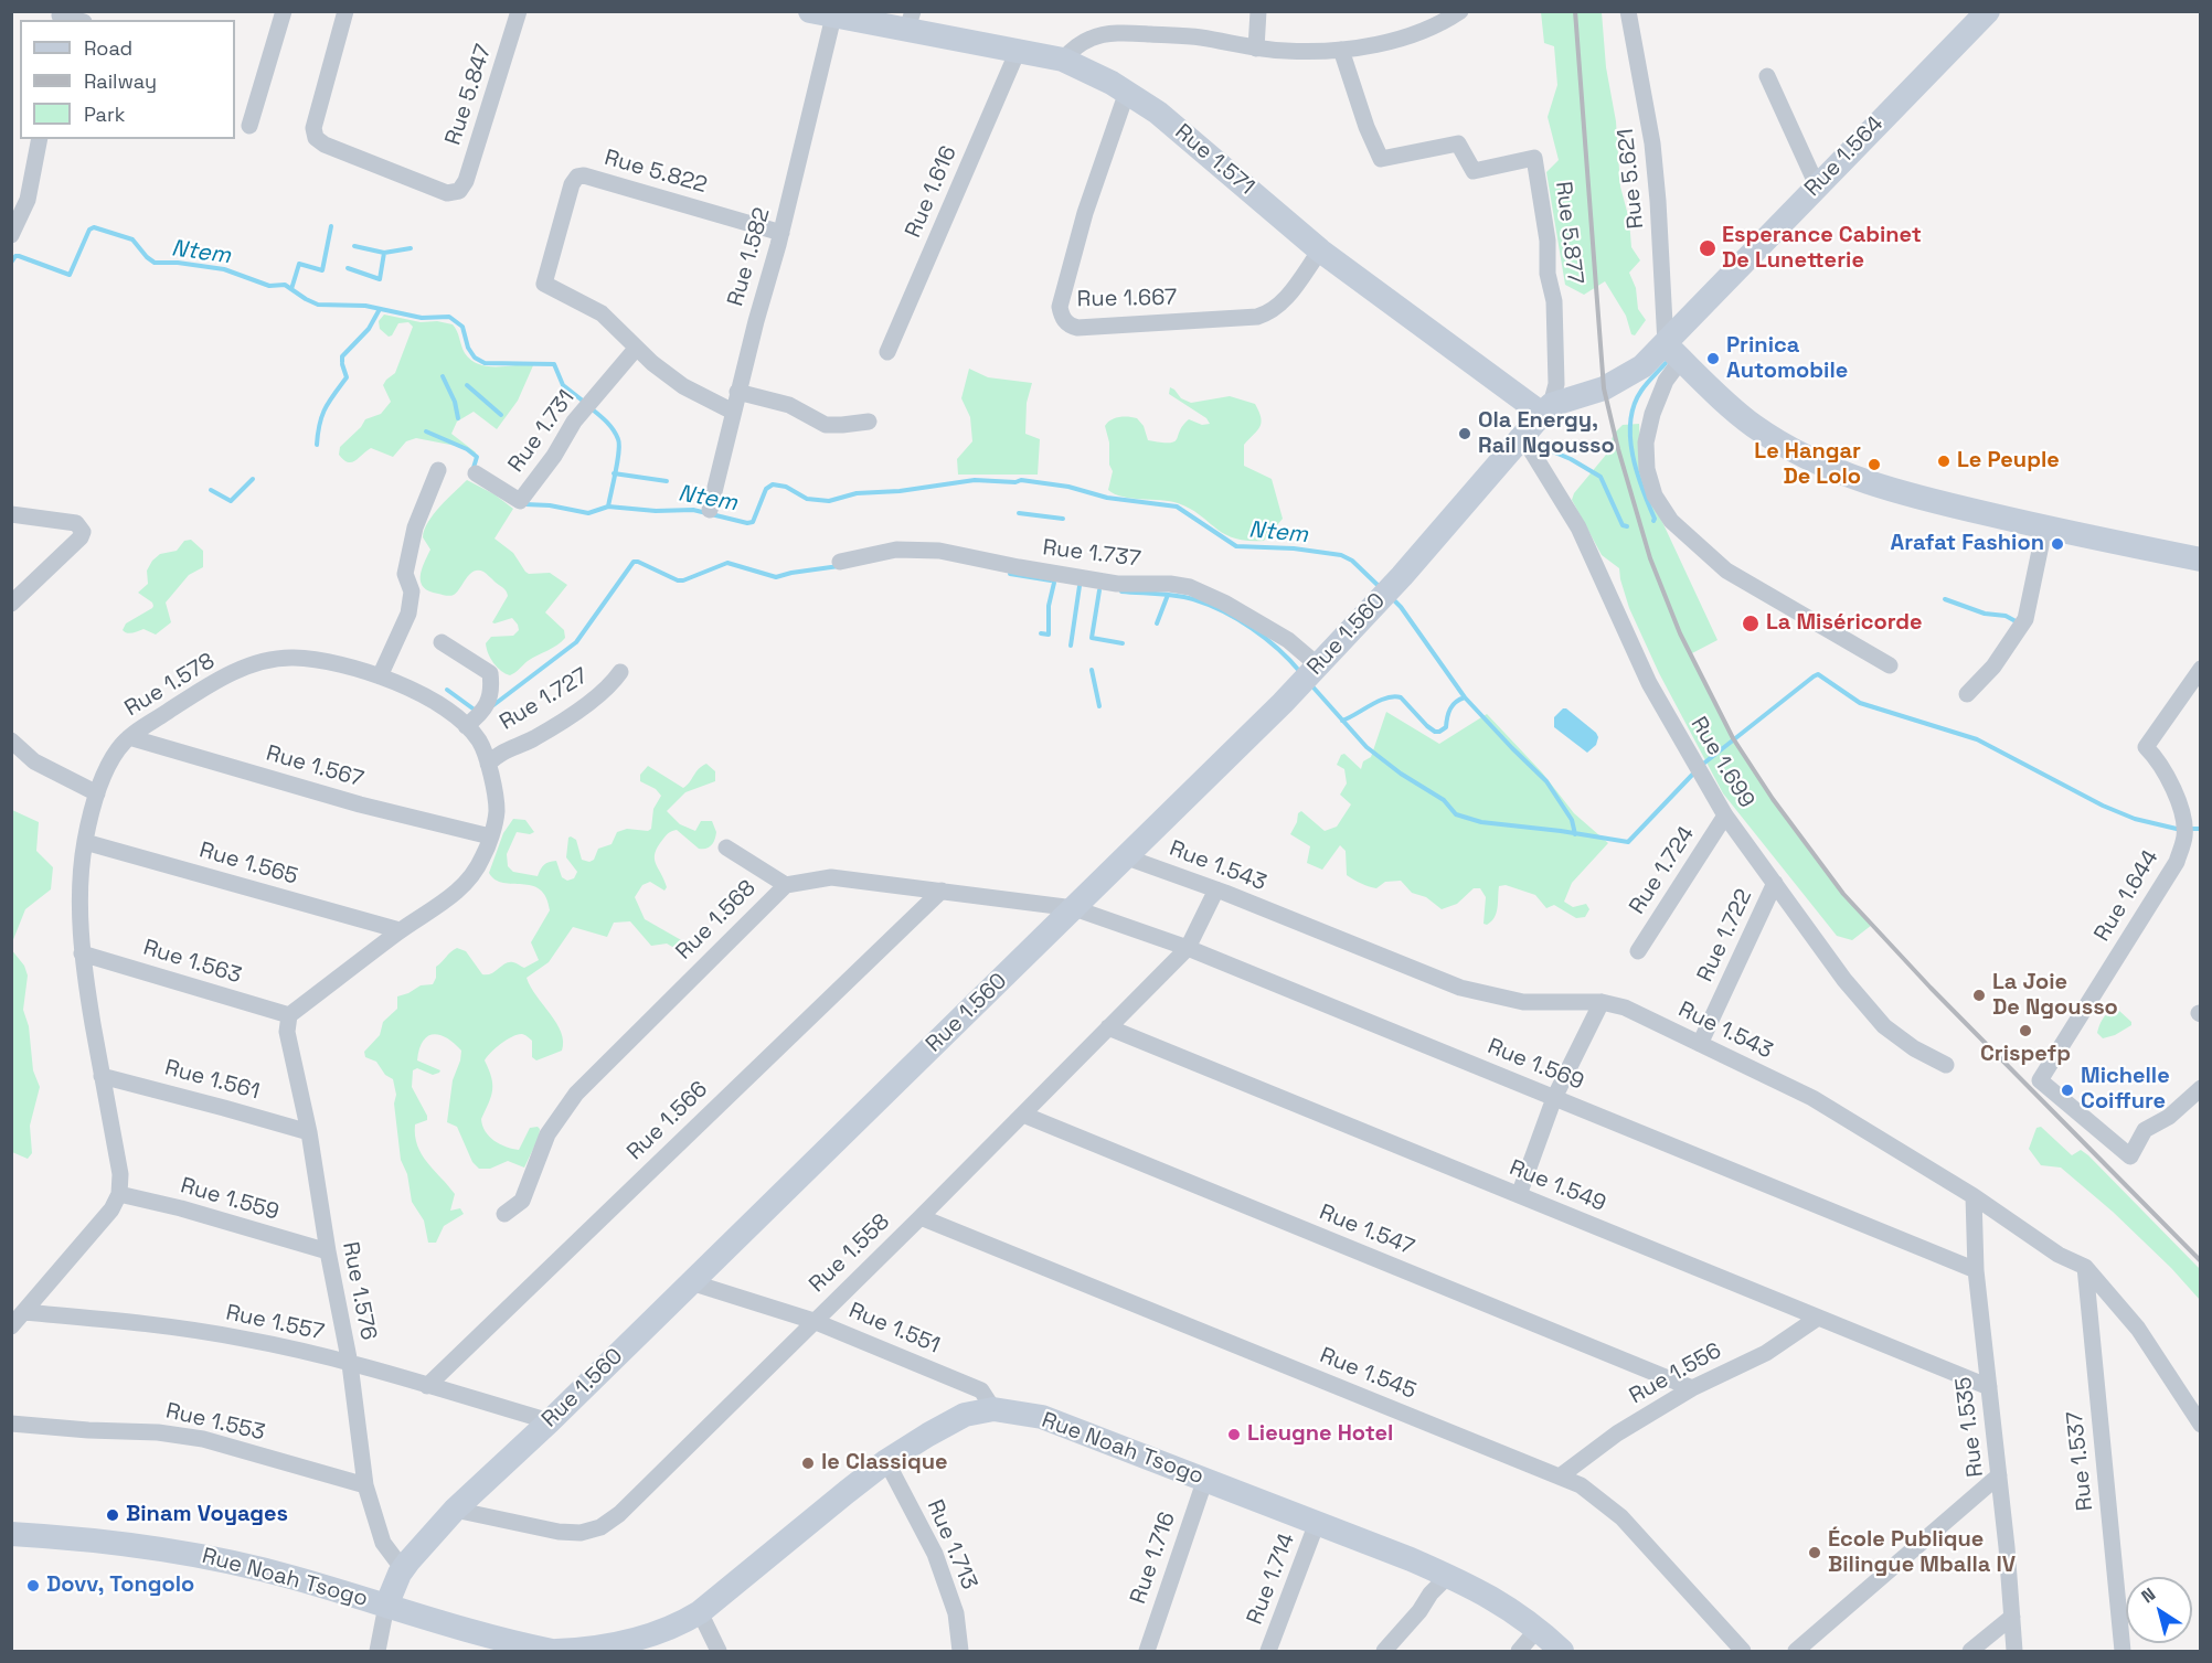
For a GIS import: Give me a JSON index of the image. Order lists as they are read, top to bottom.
{
  "streets": {
    "main road": [
      "Rue 1.564",
      "Rue 1.571",
      "Rue 1.560",
      "Rue Noah Tsogo"
    ],
    "street": [
      "Rue 5.847",
      "Rue 5.822",
      "Rue 5.621",
      "Rue 1.616",
      "Rue 5.877",
      "Rue 1.582",
      "Rue 1.667",
      "Rue 1.731",
      "Rue 1.737",
      "Rue 1.578",
      "Rue 1.727",
      "Rue 1.699",
      "Rue 1.567",
      "Rue 1.565",
      "Rue 1.543",
      "Rue 1.724",
      "Rue 1.644",
      "Rue 1.568",
      "Rue 1.722",
      "Rue 1.563",
      "Rue 1.569",
      "Rue 1.561",
      "Rue 1.566",
      "Rue 1.549",
      "Rue 1.559",
      "Rue 1.547",
      "Rue 1.558",
      "Rue 1.576",
      "Rue 1.557",
      "Rue 1.551",
      "Rue 1.545",
      "Rue 1.556",
      "Rue 1.553",
      "Rue 1.535",
      "Rue 1.537",
      "Rue 1.713",
      "Rue 1.716",
      "Rue 1.714"
    ]
  },
  "crossings": [
    ["Rue 1.564", "Rue 1.571"],
    ["Rue 1.564", "Rue 5.621"],
    ["Rue 1.564", "Rue 5.877"],
    ["Rue 1.564", "Rue 1.560"],
    ["Rue 1.571", "Rue 1.616"],
    ["Rue 1.571", "Rue 5.877"],
    ["Rue 1.571", "Rue 1.582"],
    ["Rue 1.571", "Rue 1.667"],
    ["Rue 1.571", "Rue 1.560"],
    ["Rue 5.822", "Rue 1.582"],
    ["Rue 5.822", "Rue 1.731"],
    ["Rue 5.877", "Rue 1.560"],
    ["Rue 1.737", "Rue 1.560"],
    ["Rue 1.560", "Rue 1.699"],
    ["Rue 1.560", "Rue 1.543"],
    ["Rue 1.560", "Rue 1.568"],
    ["Rue 1.560", "Rue 1.569"],
    ["Rue 1.560", "Rue 1.558"],
    ["Rue 1.560", "Rue 1.576"],
    ["Rue 1.560", "Rue 1.557"],
    ["Rue 1.560", "Rue 1.551"],
    ["Rue 1.560", "Rue Noah Tsogo"],
    ["Rue 1.578", "Rue 1.727"],
    ["Rue 1.578", "Rue 1.567"],
    ["Rue 1.578", "Rue 1.565"],
    ["Rue 1.578", "Rue 1.563"],
    ["Rue 1.578", "Rue 1.561"],
    ["Rue 1.578", "Rue 1.559"],
    ["Rue 1.578", "Rue 1.576"],
    ["Rue 1.699", "Rue 1.724"],
    ["Rue 1.699", "Rue 1.722"],
    ["Rue 1.543", "Rue 1.722"],
    ["Rue 1.543", "Rue 1.558"],
    ["Rue 1.543", "Rue 1.535"],
    ["Rue 1.543", "Rue 1.537"],
    ["Rue 1.568", "Rue 1.569"],
    ["Rue 1.568", "Rue 1.566"],
    ["Rue 1.563", "Rue 1.576"],
    ["Rue 1.569", "Rue 1.558"],
    ["Rue 1.569", "Rue 1.535"],
    ["Rue 1.561", "Rue 1.576"],
    ["Rue 1.566", "Rue 1.557"],
    ["Rue 1.549", "Rue 1.558"],
    ["Rue 1.549", "Rue 1.556"],
    ["Rue 1.549", "Rue 1.535"],
    ["Rue 1.559", "Rue 1.576"],
    ["Rue 1.547", "Rue 1.558"],
    ["Rue 1.547", "Rue 1.556"],
    ["Rue 1.558", "Rue 1.551"],
    ["Rue 1.558", "Rue 1.545"],
    ["Rue 1.576", "Rue 1.557"],
    ["Rue 1.576", "Rue 1.553"],
    ["Rue 1.551", "Rue Noah Tsogo"],
    ["Rue 1.545", "Rue 1.556"],
    ["Rue Noah Tsogo", "Rue 1.713"],
    ["Rue Noah Tsogo", "Rue 1.716"],
    ["Rue Noah Tsogo", "Rue 1.714"]
  ],
  "water": ["Ntem"],
  "places": [
    "Esperance Cabinet De Lunetterie",
    "Prinica Automobile",
    "Ola Energy, Rail Ngousso",
    "Le Peuple",
    "Le Hangar De Lolo",
    "Arafat Fashion",
    "La Miséricorde",
    "La Joie De Ngousso",
    "Crispefp",
    "Michelle Coiffure",
    "Lieugne Hotel",
    "le Classique",
    "Binam Voyages",
    "École Publique Bilingue Mballa IV",
    "Dovv, Tongolo"
  ],
  "legend": ["Road", "Railway", "Park"],
  "north": "top left"
}
